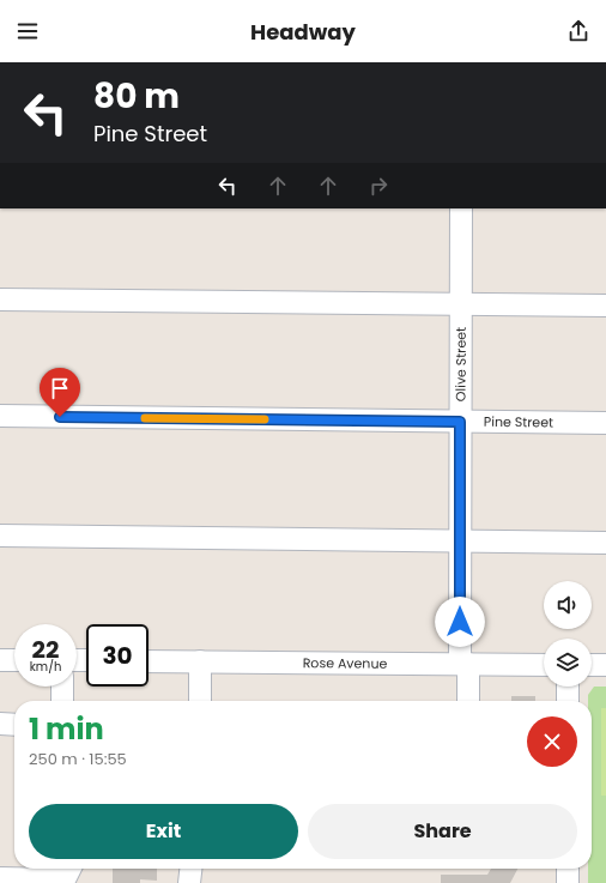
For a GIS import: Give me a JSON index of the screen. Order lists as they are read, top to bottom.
{
  "streets": {
    "street": ["Olive Street", "Pine Street", "Rose Avenue"]
  },
  "crossings": [
    ["Olive Street", "Pine Street"],
    ["Olive Street", "Rose Avenue"]
  ],
  "page": {
    "header": "Headway",
    "turn": ["80 m", "Pine Street"],
    "speed": "22 km/h",
    "limit": "30",
    "heading": ["1 min", "250 m · 15:55"],
    "buttons": ["Exit", "Share"]
  }
}
